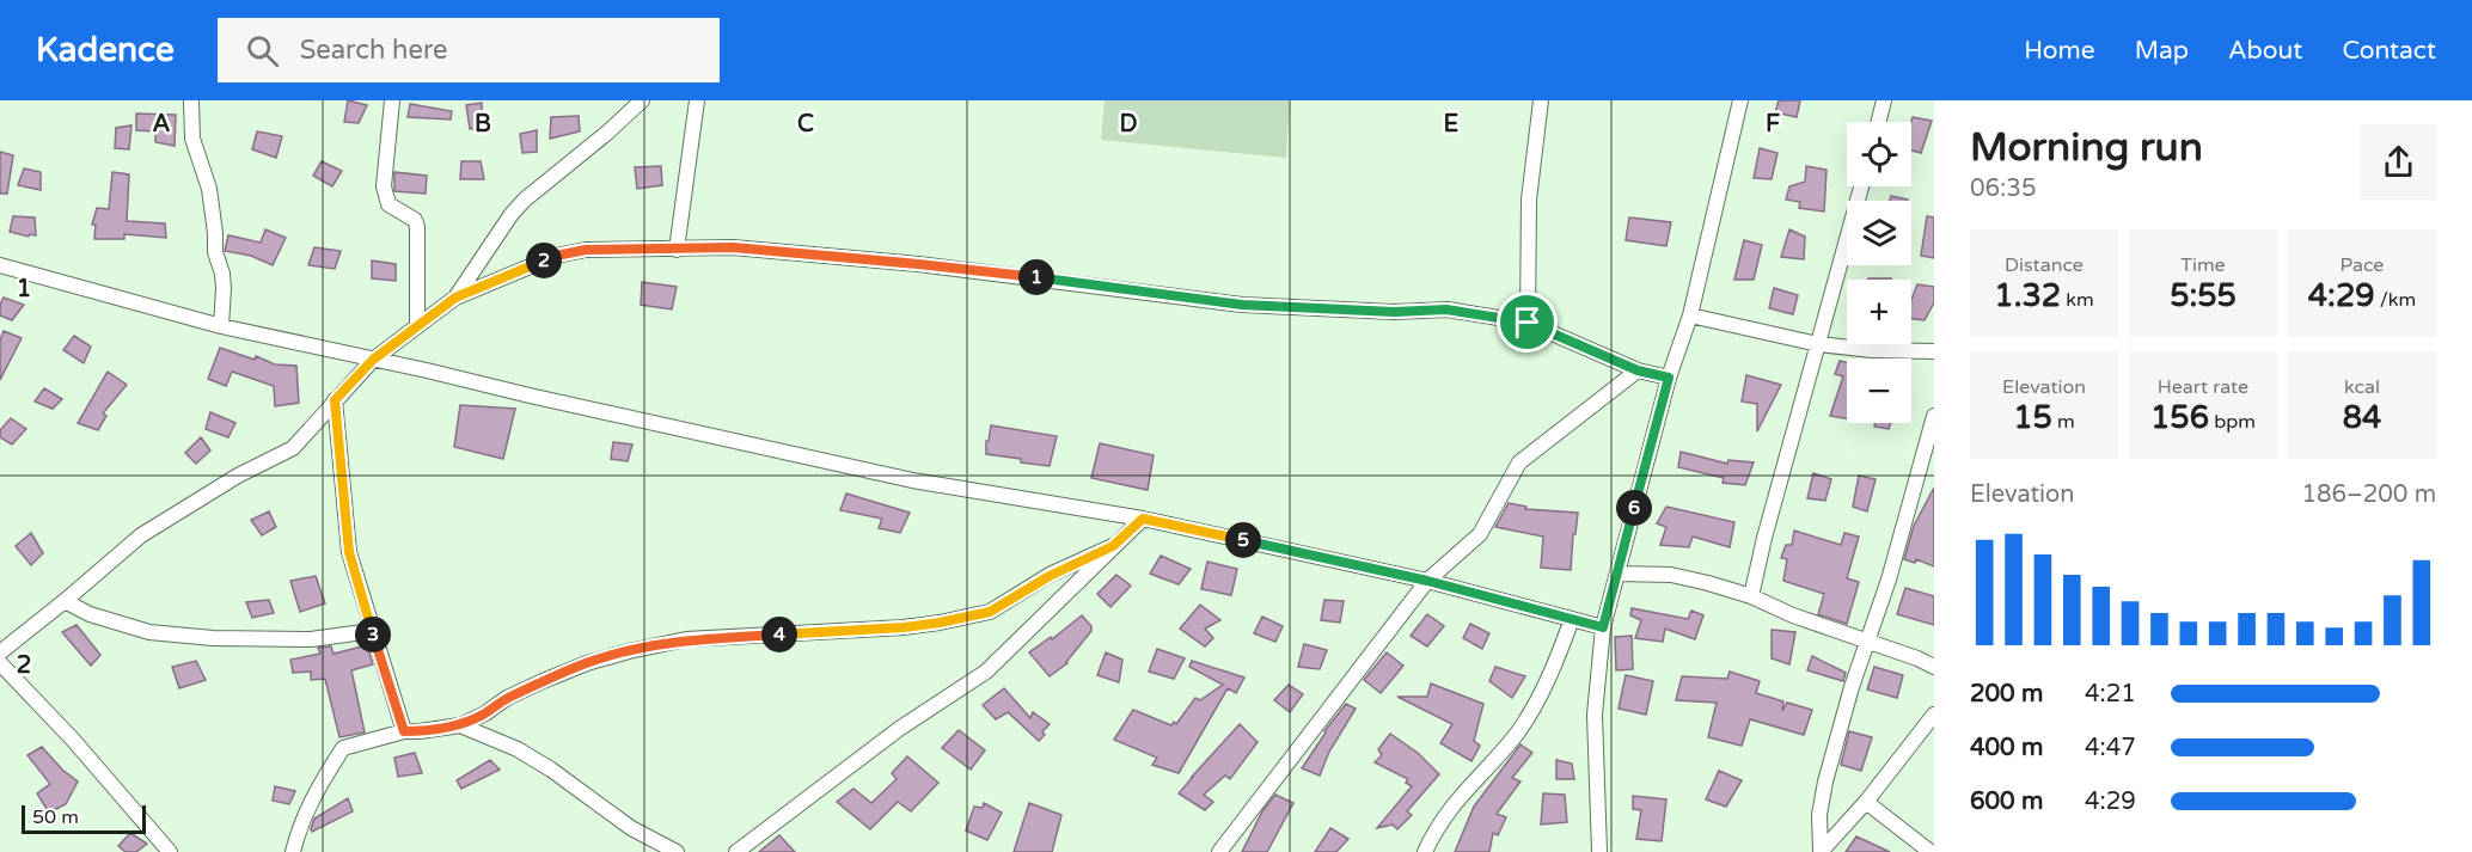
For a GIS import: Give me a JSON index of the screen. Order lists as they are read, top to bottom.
{
  "scale_bar": "50 m",
  "page": {
    "header": "Kadence",
    "search": "Search here",
    "nav": [
      "Home",
      "Map",
      "About",
      "Contact"
    ],
    "heading": ["Morning run", "06:35"],
    "map_buttons": ["+", "−"],
    "stats": [
      ["Distance", "1.32 km"],
      ["Time", "5:55"],
      ["Pace", "4:29 /km"],
      ["Elevation", "15 m"],
      ["Heart rate", "156 bpm"],
      ["kcal", "84"]
    ],
    "pins": [
      "2",
      "1",
      "6",
      "5",
      "3",
      "4"
    ],
    "chart": ["Elevation", "186–200 m"],
    "list": [
      {
        "name": "200 m",
        "note": "4:21"
      },
      {
        "name": "400 m",
        "note": "4:47"
      },
      {
        "name": "600 m",
        "note": "4:29"
      }
    ],
    "scale": "50 m"
  },
  "grid": {
    "columns": [
      "A",
      "B",
      "C",
      "D",
      "E",
      "F"
    ],
    "rows": ["1", "2"]
  }
}
